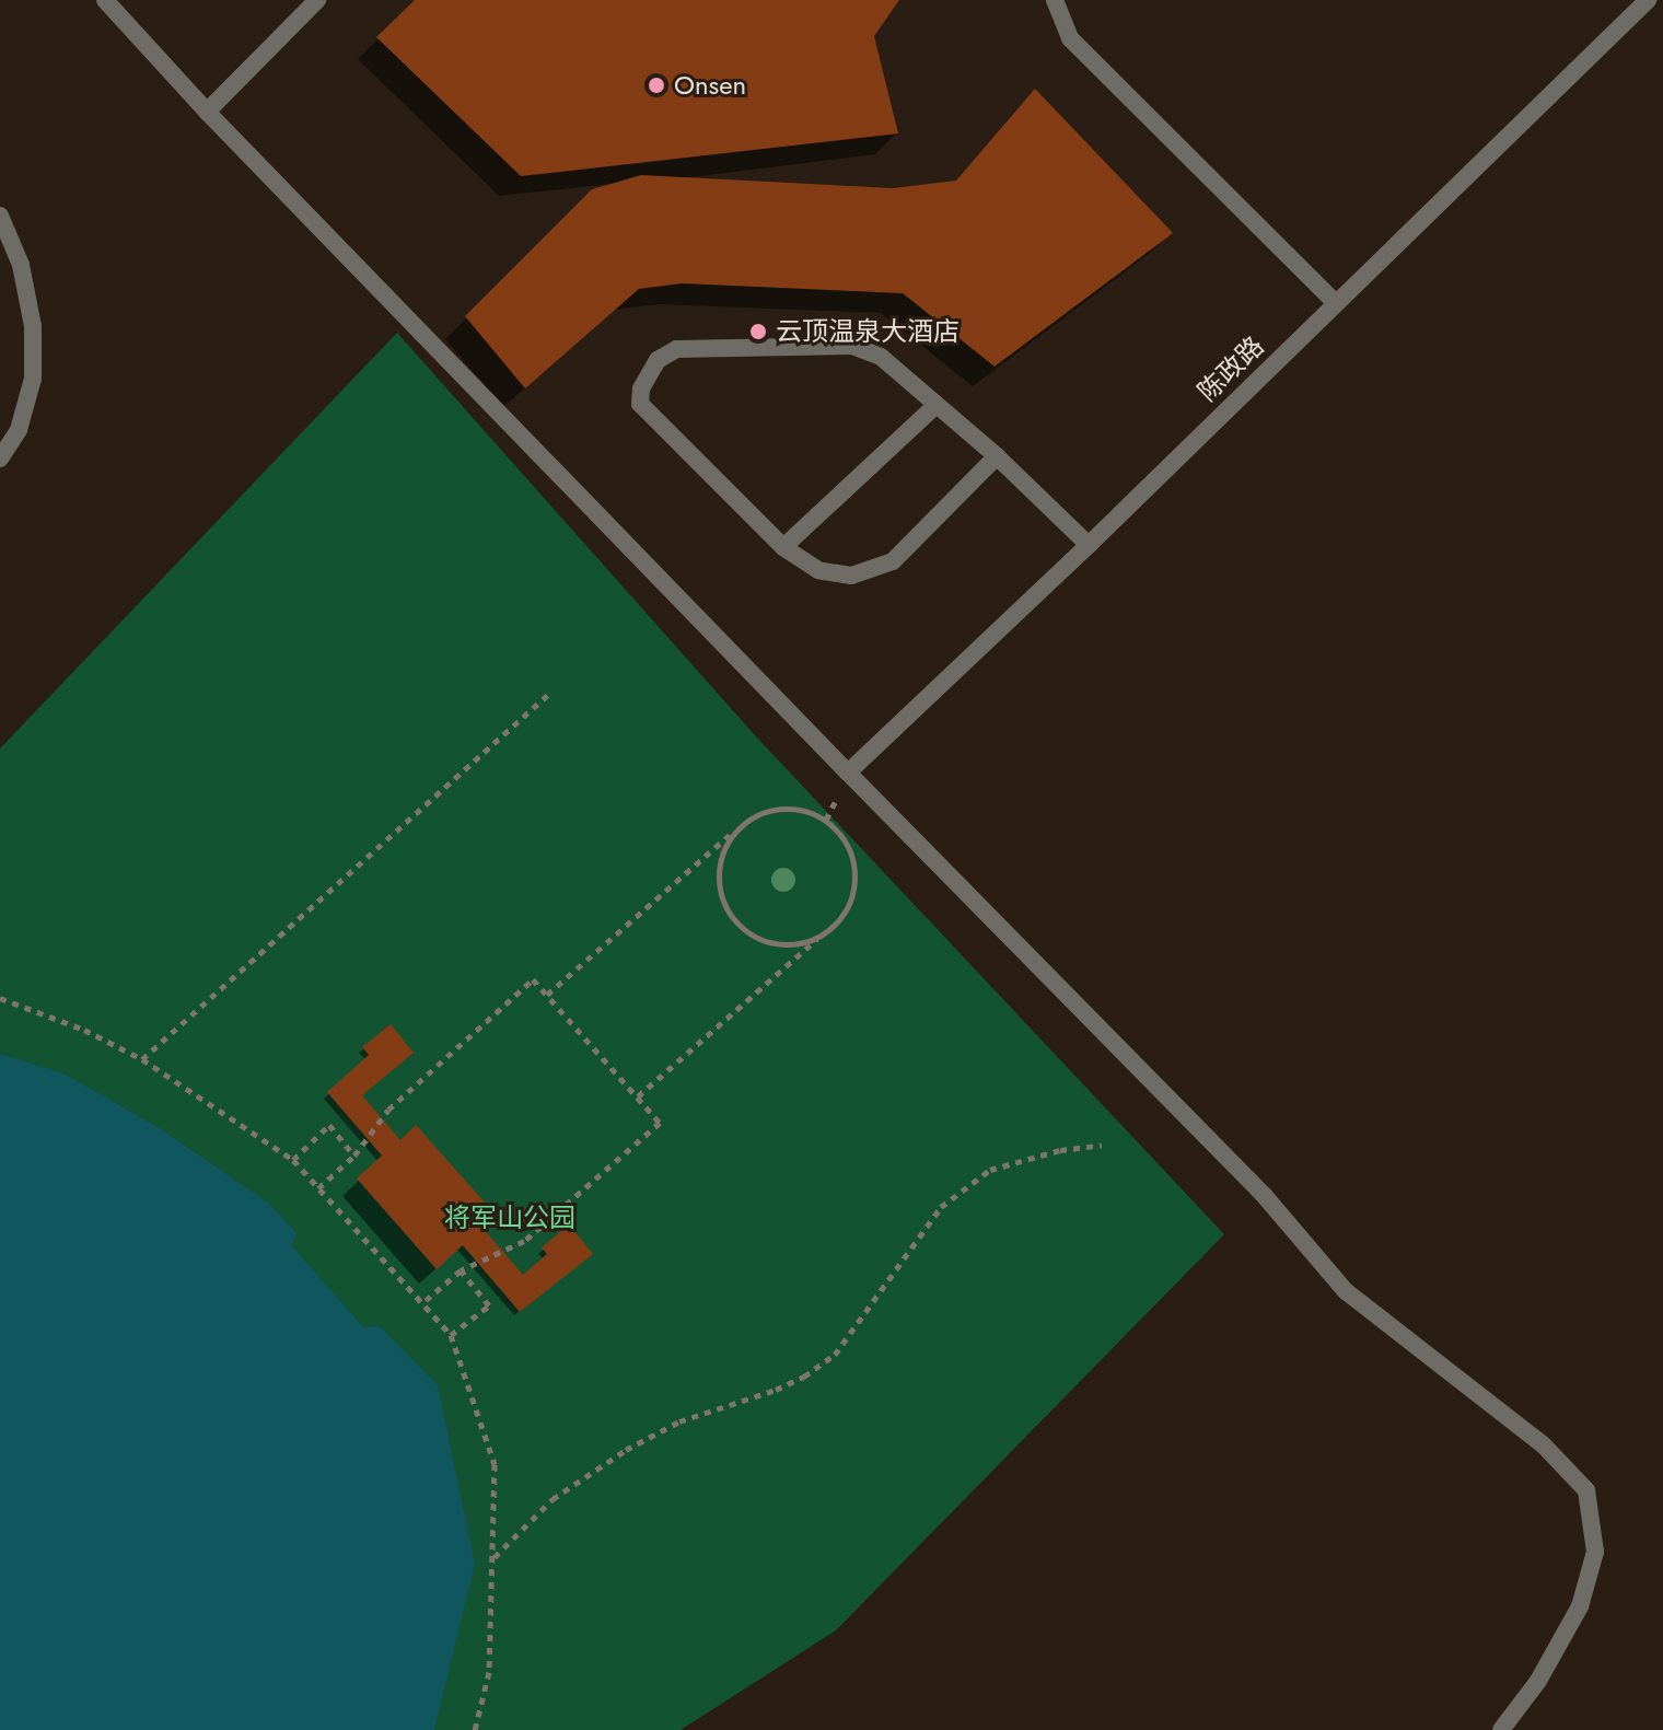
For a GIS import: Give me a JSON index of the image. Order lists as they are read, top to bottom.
{
  "streets": {
    "street": ["陈政路"]
  },
  "parks": ["将军山公园"],
  "places": ["Onsen", "云顶温泉大酒店"]
}
